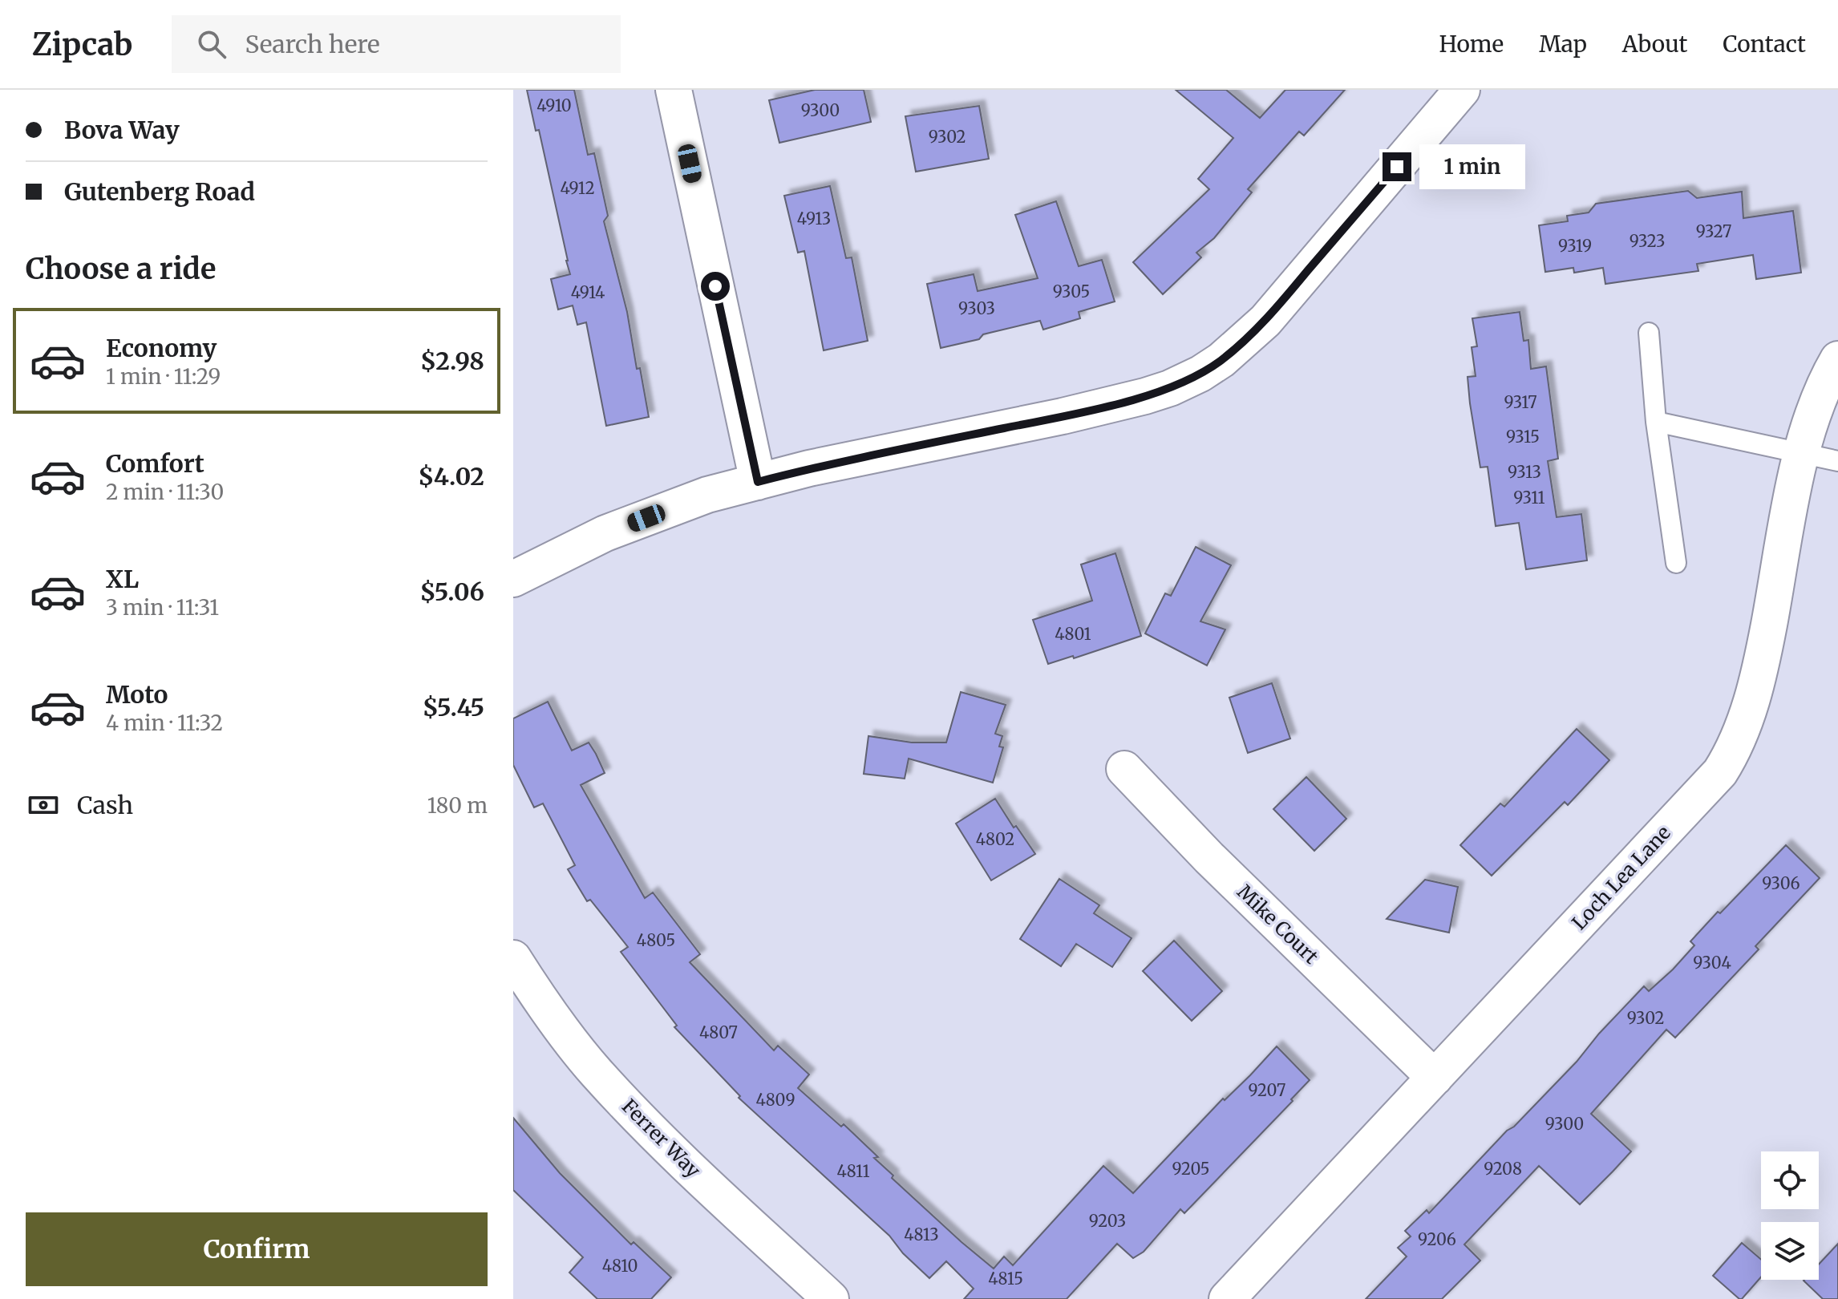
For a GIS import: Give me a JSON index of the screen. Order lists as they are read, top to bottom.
{
  "streets": {
    "street": ["Loch Lea Lane", "Mike Court", "Ferrer Way"]
  },
  "crossings": [
    ["Loch Lea Lane", "Mike Court"]
  ],
  "house_numbers": [
    "4910",
    "9300",
    "9302",
    "4912",
    "4913",
    "9327",
    "9323",
    "9319",
    "9305",
    "4914",
    "9303",
    "9317",
    "9315",
    "9313",
    "9311",
    "4801",
    "4802",
    "9306",
    "4805",
    "9304",
    "9302",
    "4807",
    "9207",
    "4809",
    "9300",
    "9205",
    "9208",
    "4811",
    "9203",
    "4813",
    "9206",
    "4810",
    "4815"
  ],
  "page": {
    "header": "Zipcab",
    "search": "Search here",
    "nav": [
      "Home",
      "Map",
      "About",
      "Contact"
    ],
    "banner": ["Bova Way", "Gutenberg Road"],
    "bubble": "1 min",
    "heading": "Choose a ride",
    "list": [
      {
        "name": "Economy",
        "note": "1 min · 11:29",
        "value": "$2.98"
      },
      {
        "name": "Comfort",
        "note": "2 min · 11:30",
        "value": "$4.02"
      },
      {
        "name": "XL",
        "note": "3 min · 11:31",
        "value": "$5.06"
      },
      {
        "name": "Moto",
        "note": "4 min · 11:32",
        "value": "$5.45"
      }
    ],
    "pay": ["Cash", "180 m"],
    "buttons": "Confirm"
  }
}
